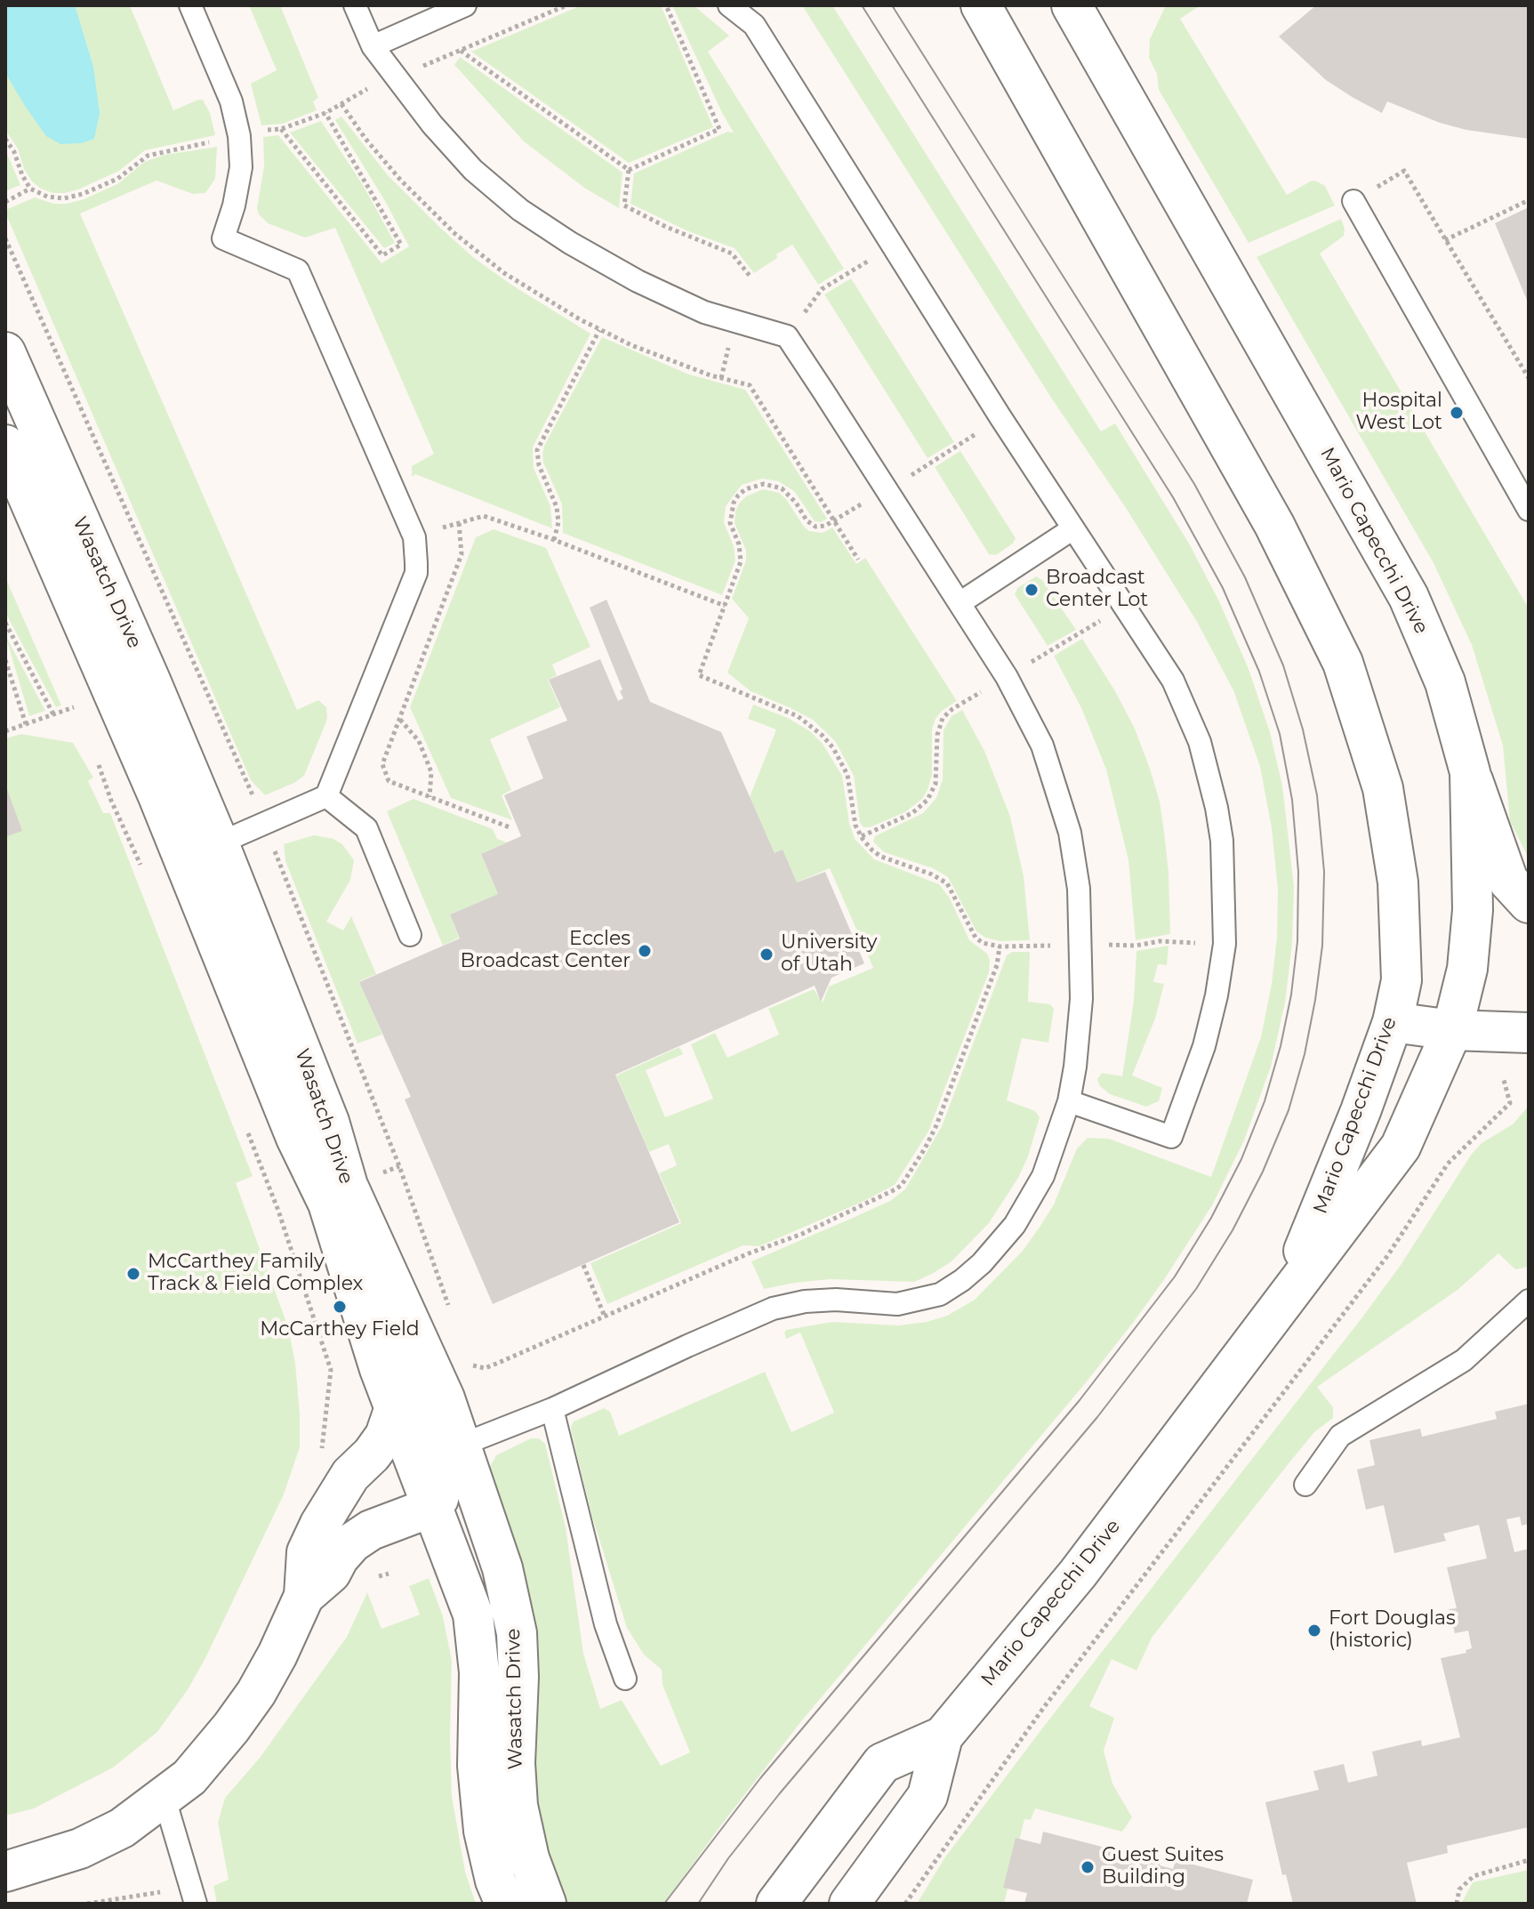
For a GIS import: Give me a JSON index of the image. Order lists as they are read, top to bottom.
{
  "streets": {
    "street": ["Mario Capecchi Drive", "Wasatch Drive"]
  },
  "places": [
    "Hospital West Lot",
    "Broadcast Center Lot",
    "Eccles Broadcast Center",
    "University of Utah",
    "McCarthey Family Track & Field Complex",
    "McCarthey Field",
    "Fort Douglas (historic)",
    "Guest Suites Building"
  ]
}
